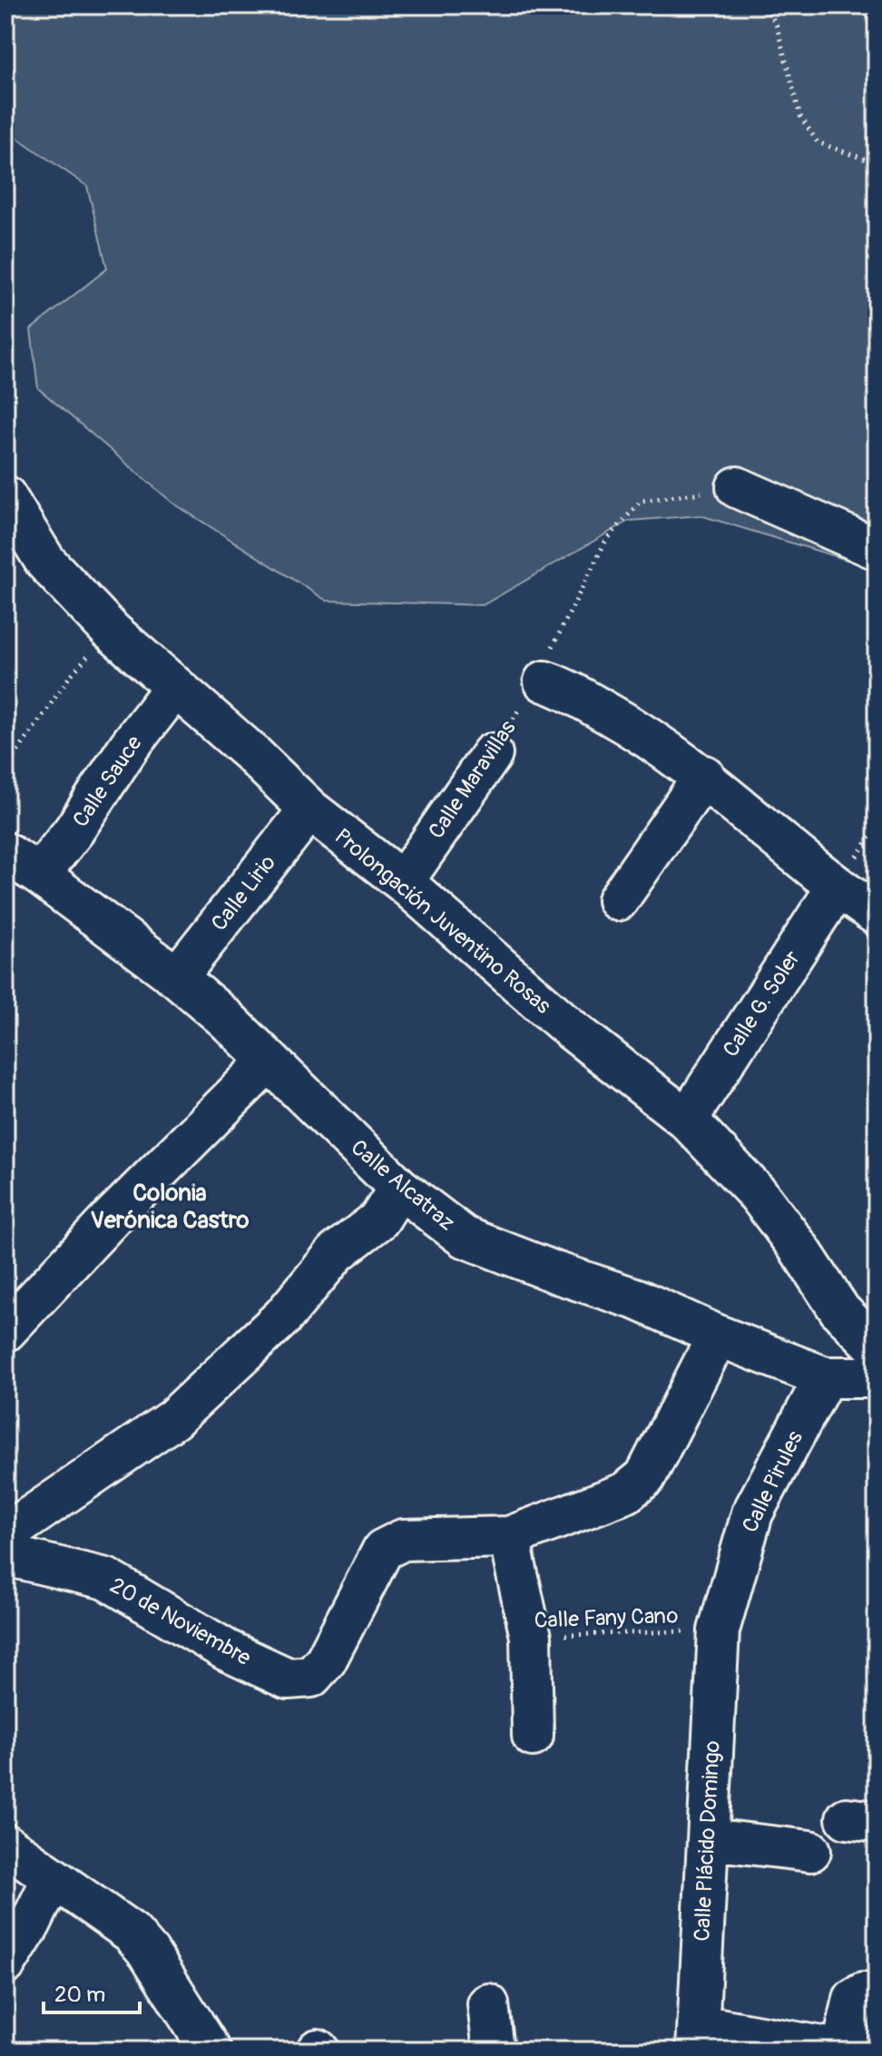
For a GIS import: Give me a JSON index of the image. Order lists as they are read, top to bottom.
{
  "streets": {
    "street": [
      "Calle Maravillas",
      "Calle Sauce",
      "Calle Lirio",
      "Prolongación Juventino Rosas",
      "Calle G. Soler",
      "Calle Alcatraz",
      "Calle Pirules",
      "20 de Noviembre",
      "Calle Plácido Domingo"
    ],
    "path": ["Calle Fany Cano"]
  },
  "crossings": [
    ["Calle Maravillas", "Prolongación Juventino Rosas"],
    ["Calle Sauce", "Prolongación Juventino Rosas"],
    ["Calle Sauce", "Calle Alcatraz"],
    ["Calle Lirio", "Prolongación Juventino Rosas"],
    ["Calle Lirio", "Calle Alcatraz"],
    ["Prolongación Juventino Rosas", "Calle G. Soler"],
    ["Calle Alcatraz", "Calle Pirules"],
    ["Calle Pirules", "Calle Fany Cano"],
    ["Calle Pirules", "Calle Plácido Domingo"],
    ["Calle Fany Cano", "Calle Plácido Domingo"]
  ],
  "districts": ["Colonia Verónica Castro"],
  "scale_bar": "20 m"
}
